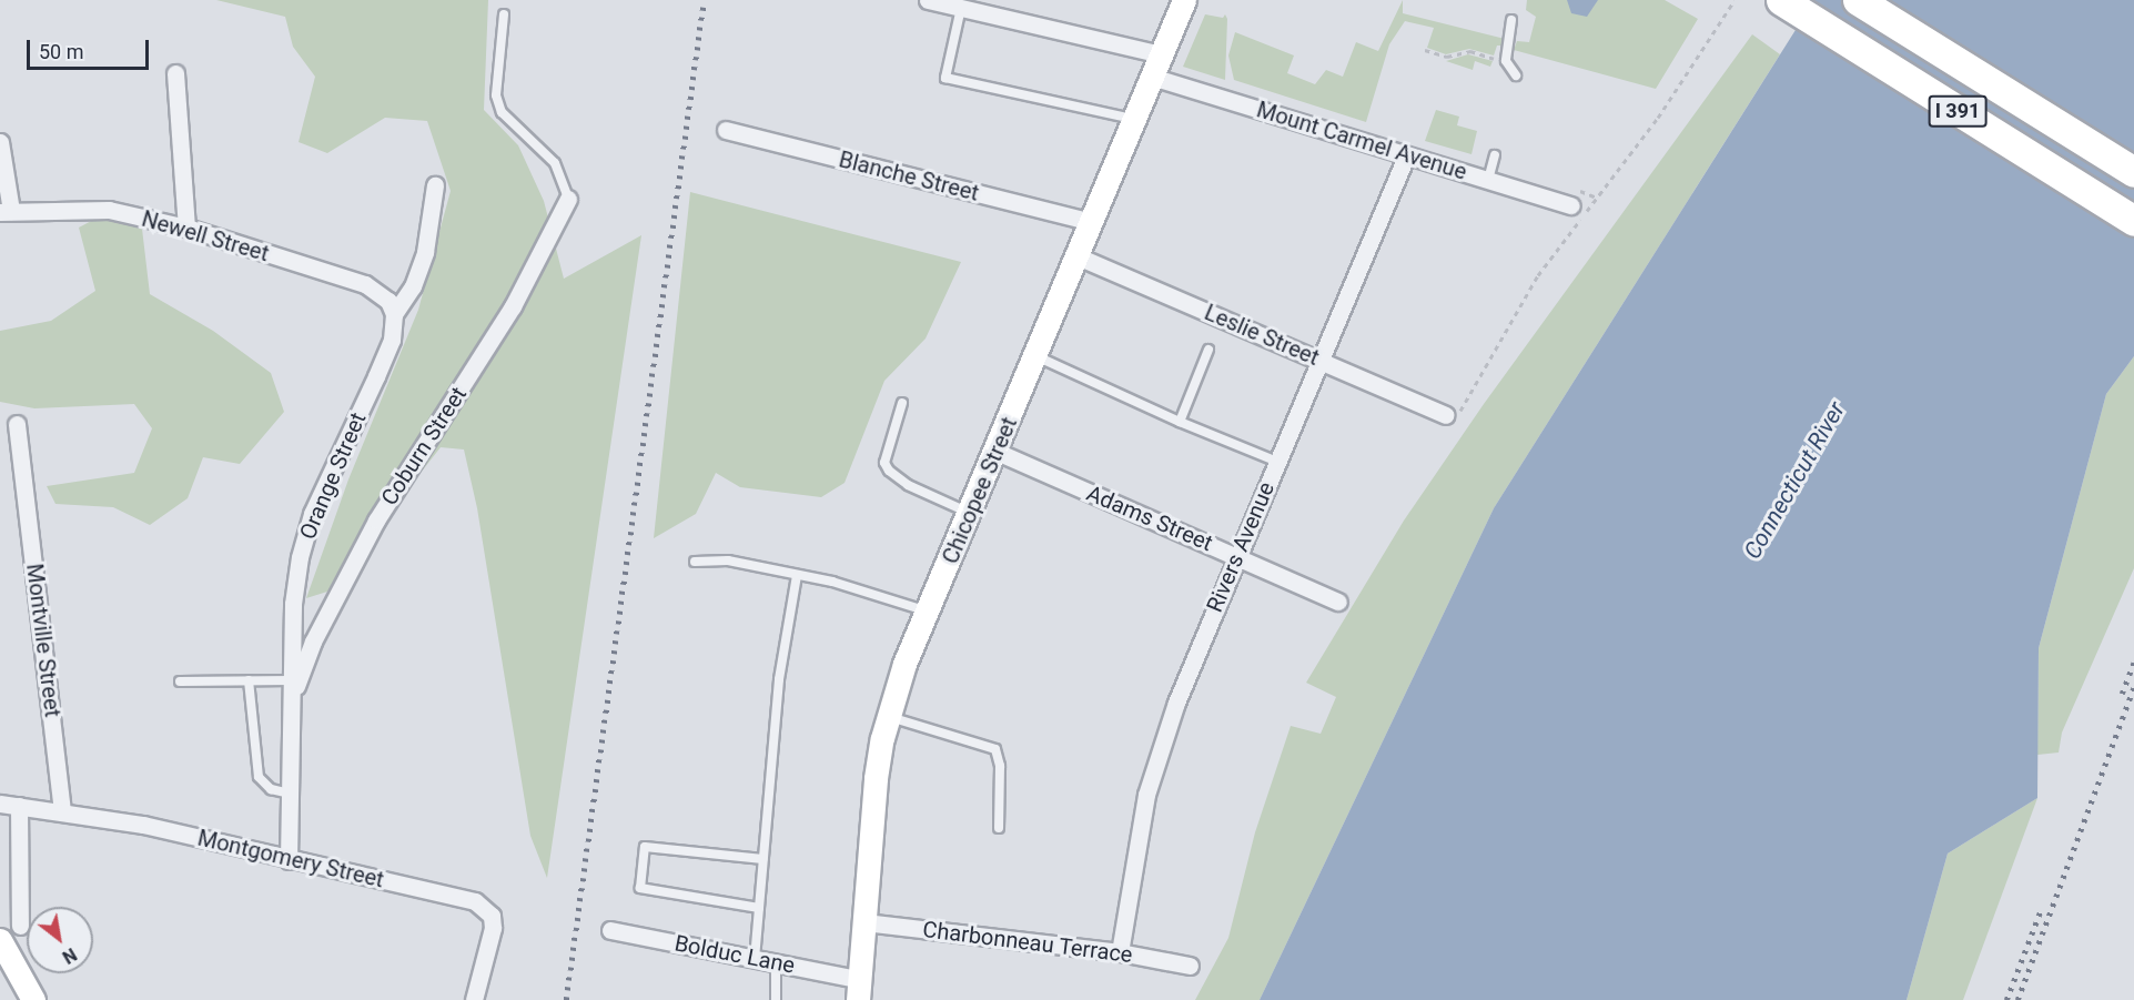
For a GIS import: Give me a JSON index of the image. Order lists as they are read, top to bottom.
{
  "streets": {
    "highway": ["I 391"],
    "main road": ["Chicopee Street"],
    "street": [
      "Mount Carmel Avenue",
      "Blanche Street",
      "Newell Street",
      "Leslie Street",
      "Coburn Street",
      "Orange Street",
      "Adams Street",
      "Rivers Avenue",
      "Montville Street",
      "Montgomery Street",
      "Charbonneau Terrace",
      "Bolduc Lane"
    ]
  },
  "crossings": [
    ["Mount Carmel Avenue", "Chicopee Street"],
    ["Mount Carmel Avenue", "Rivers Avenue"],
    ["Blanche Street", "Chicopee Street"],
    ["Newell Street", "Orange Street"],
    ["Leslie Street", "Chicopee Street"],
    ["Leslie Street", "Rivers Avenue"],
    ["Coburn Street", "Orange Street"],
    ["Orange Street", "Montgomery Street"],
    ["Chicopee Street", "Adams Street"],
    ["Chicopee Street", "Charbonneau Terrace"],
    ["Chicopee Street", "Bolduc Lane"],
    ["Adams Street", "Rivers Avenue"],
    ["Rivers Avenue", "Charbonneau Terrace"],
    ["Montville Street", "Montgomery Street"]
  ],
  "water": ["Connecticut River"],
  "scale_bar": "50 m",
  "north": "bottom right"
}
